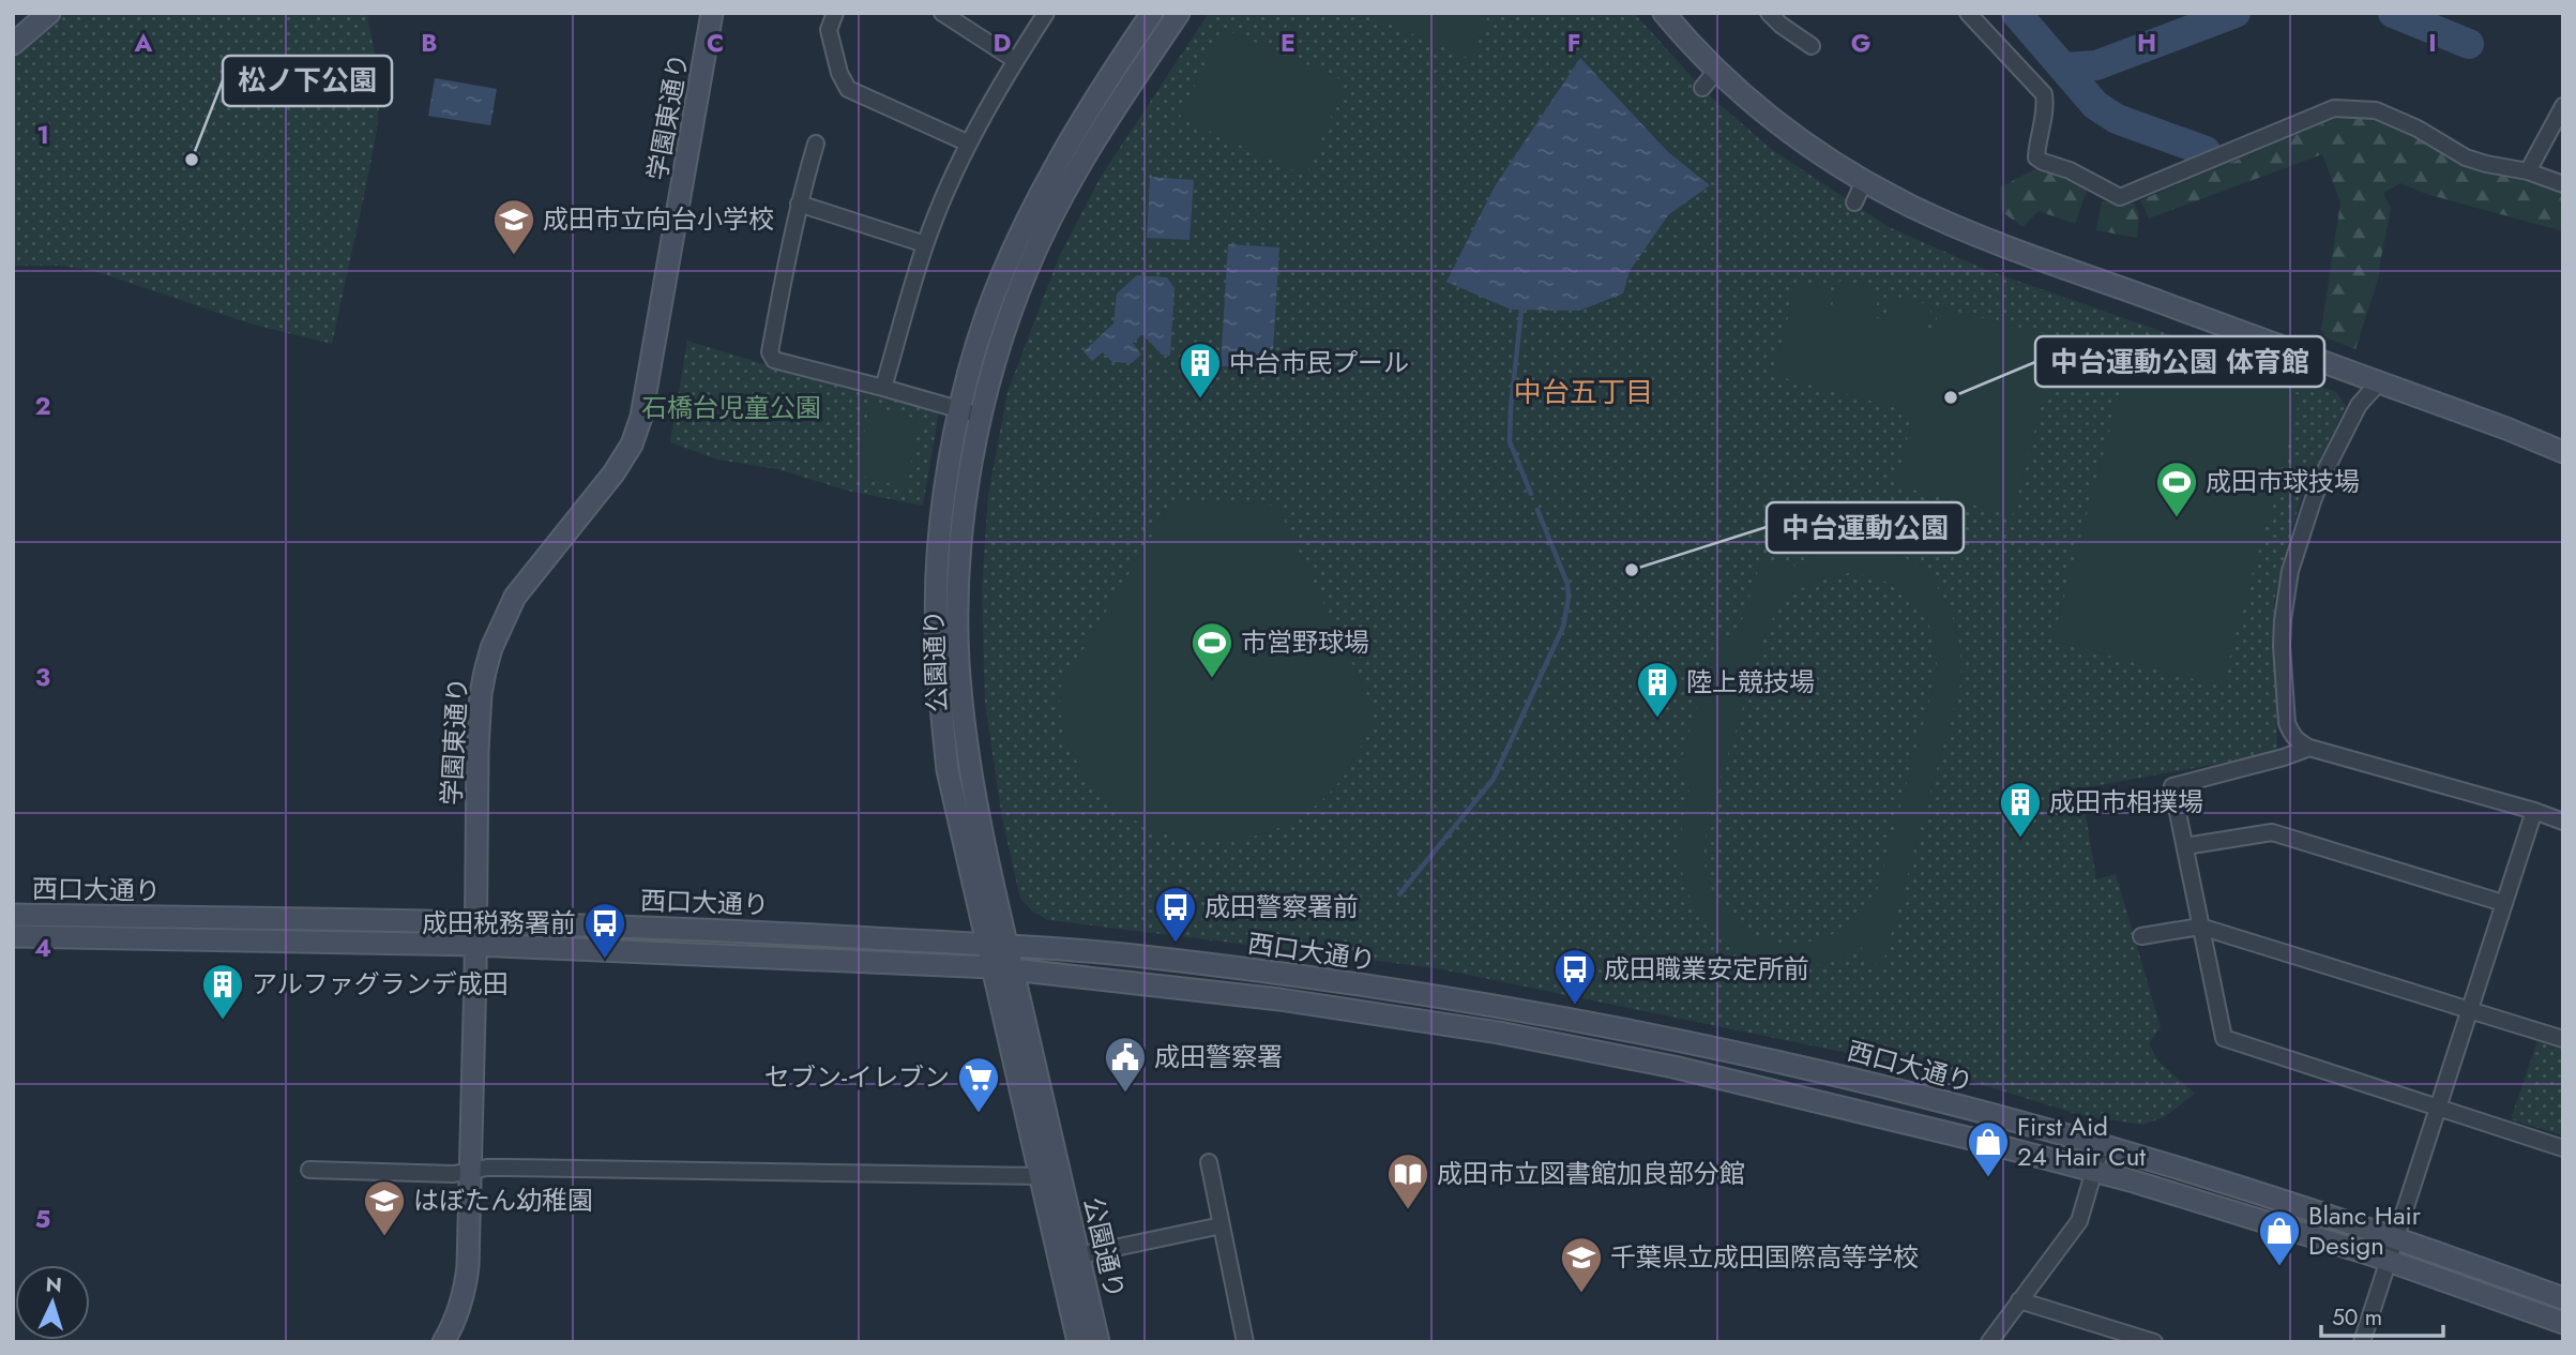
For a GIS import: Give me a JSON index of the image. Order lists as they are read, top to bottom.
{
  "streets": {
    "street": ["学園東通り", "公園通り", "西口大通り"]
  },
  "crossings": [
    ["学園東通り", "西口大通り"],
    ["公園通り", "西口大通り"]
  ],
  "districts": ["中台五丁目"],
  "parks": ["石橋台児童公園"],
  "places": {
    "other": ["松ノ下公園", "中台運動公園 体育館", "中台運動公園"],
    "school or university": ["成田市立向台小学校", "はぼたん幼稚園", "千葉県立成田国際高等学校"],
    "building": [
      "中台市民プール",
      "陸上競技場",
      "成田市相撲場",
      "アルファグランデ成田"
    ],
    "sports": ["成田市球技場", "市営野球場"],
    "bus stop": ["成田警察署前", "成田税務署前", "成田職業安定所前"],
    "public building": ["成田警察署"],
    "supermarket": ["セブン-イレブン"],
    "shop": ["First Aid 24 Hair Cut", "Blanc Hair Design"],
    "library": ["成田市立図書館加良部分館"]
  },
  "scale_bar": "50 m",
  "north": "top",
  "grid": {
    "columns": [
      "A",
      "B",
      "C",
      "D",
      "E",
      "F",
      "G",
      "H",
      "I"
    ],
    "rows": [
      "1",
      "2",
      "3",
      "4",
      "5"
    ]
  }
}
